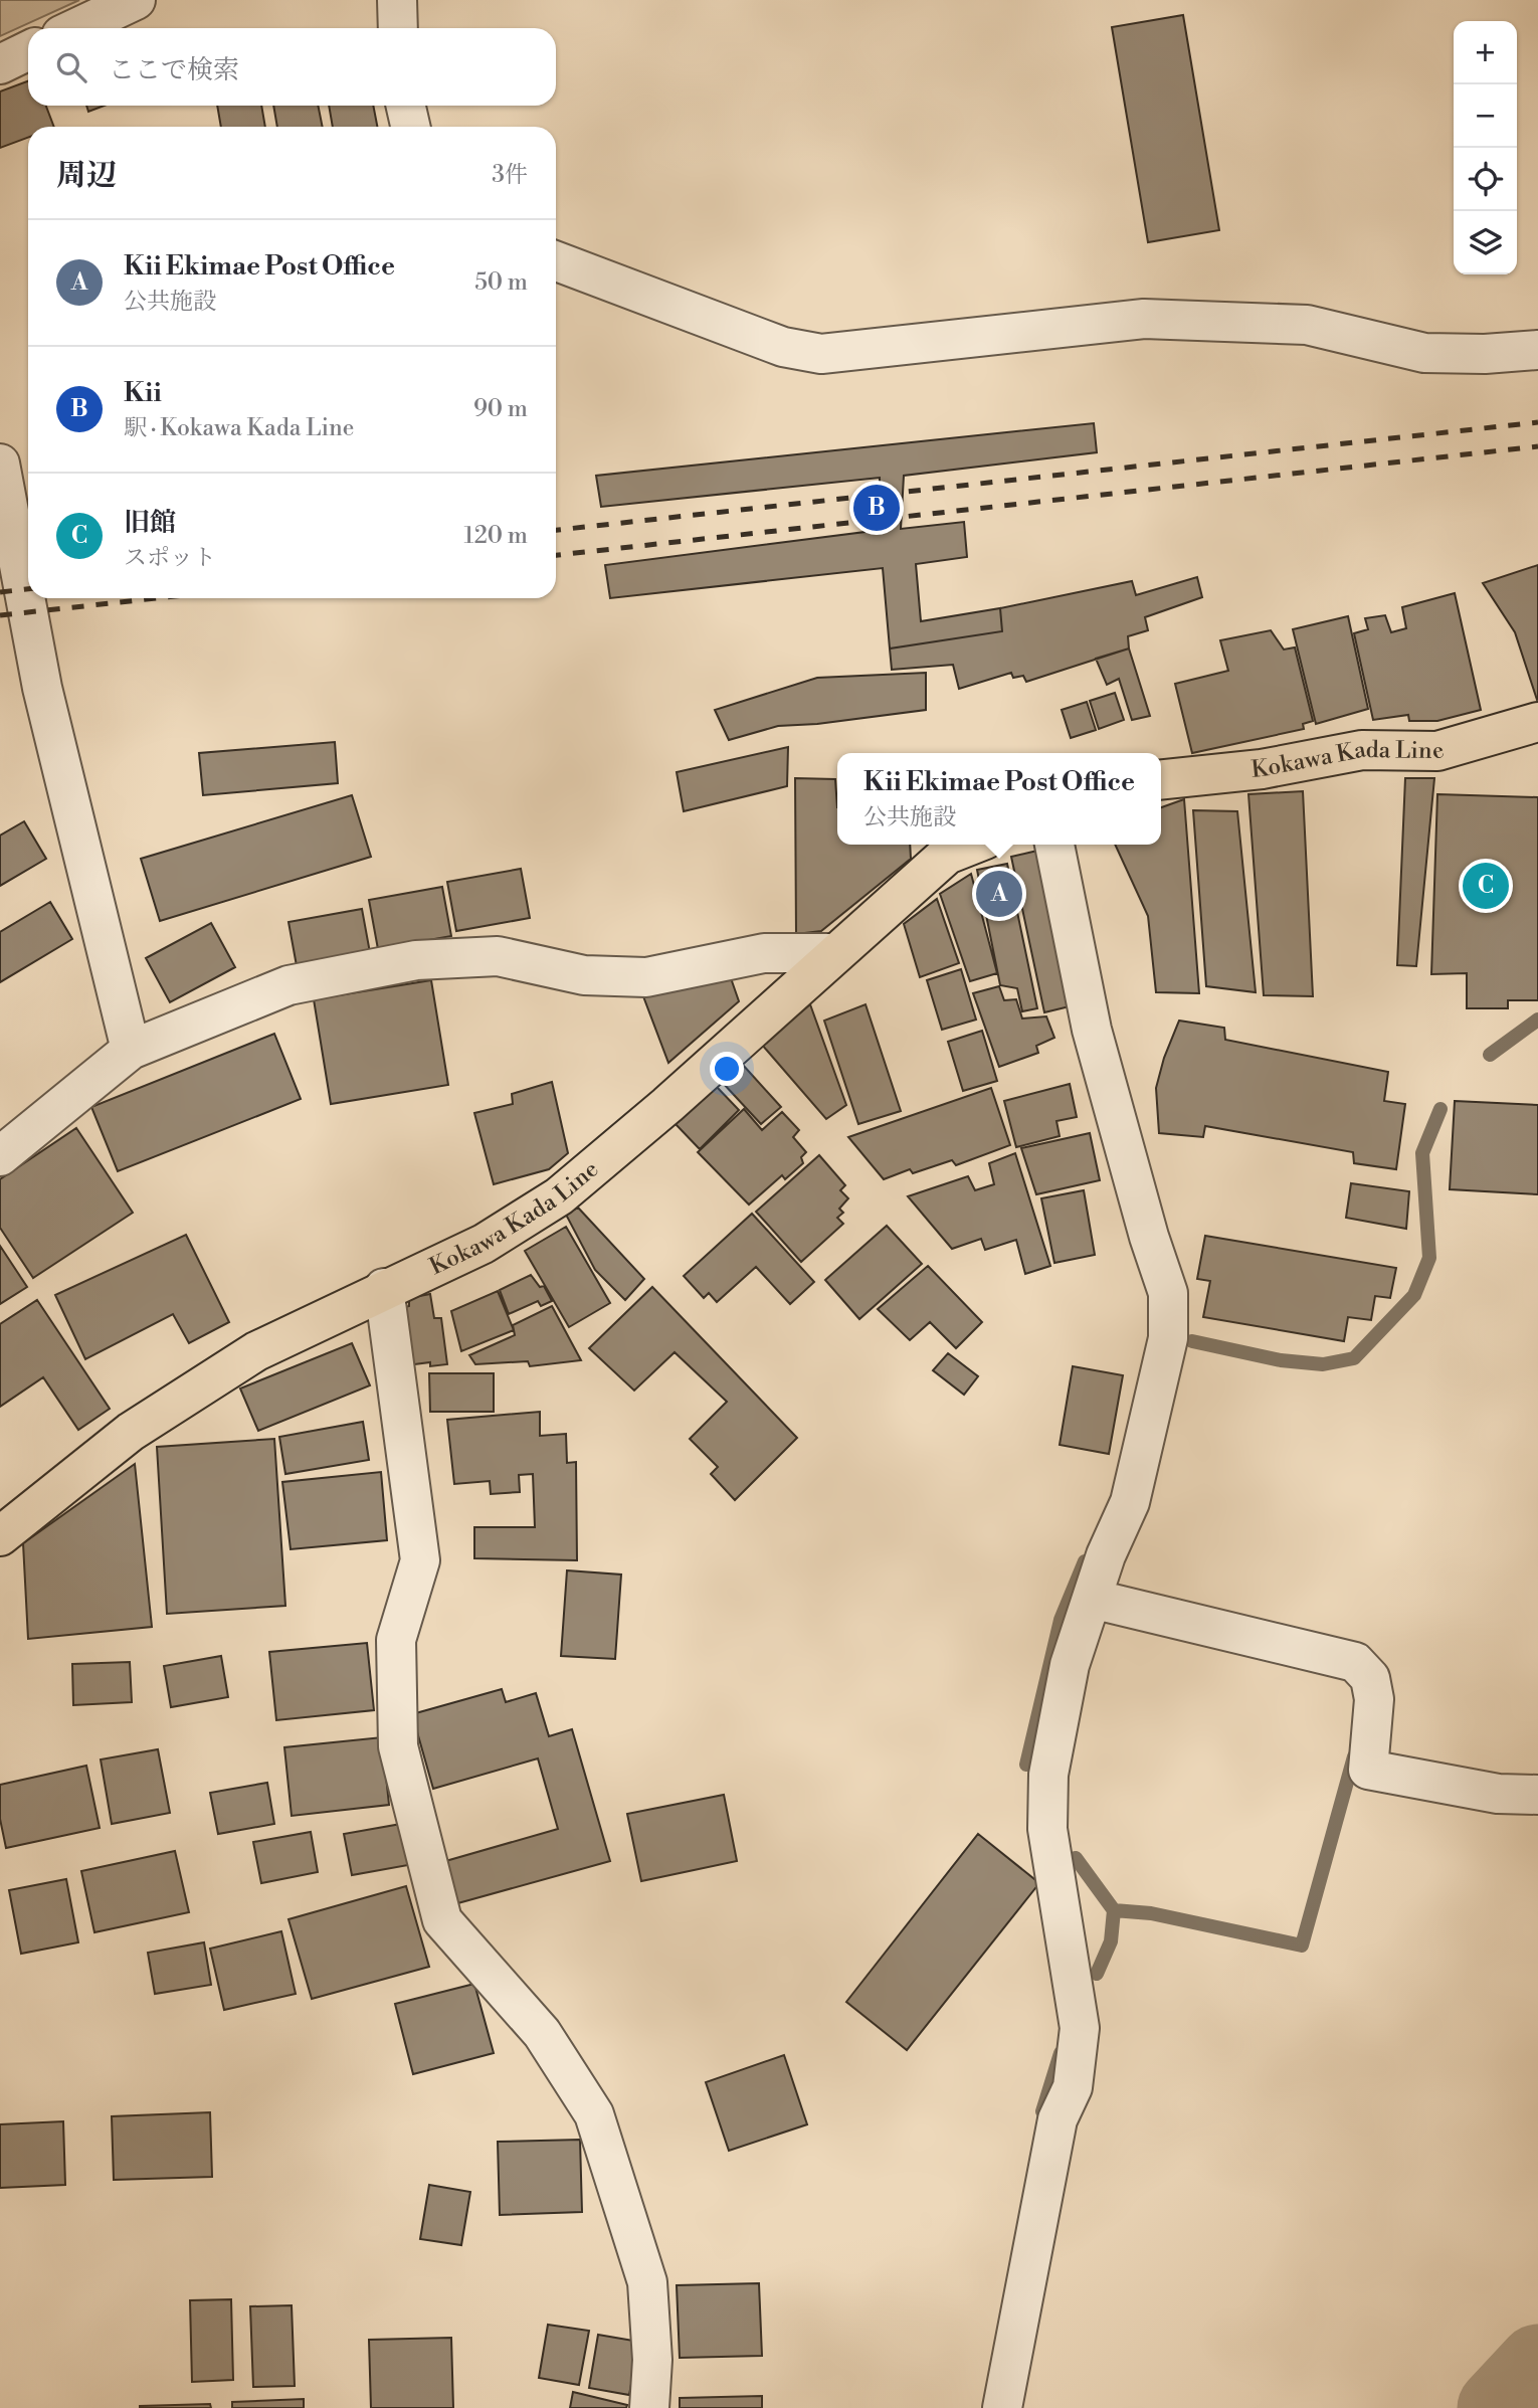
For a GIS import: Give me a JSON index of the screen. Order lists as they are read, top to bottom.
{
  "streets": {
    "main road": ["Kokawa Kada Line"]
  },
  "page": {
    "map_buttons": ["+", "−"],
    "search": "ここで検索",
    "heading": ["周辺", "3件"],
    "list": [
      {
        "mark": "A",
        "name": "Kii Ekimae Post Office",
        "note": "公共施設",
        "value": "50 m"
      },
      {
        "mark": "B",
        "name": "Kii",
        "note": "駅 · Kokawa Kada Line",
        "value": "90 m"
      },
      {
        "mark": "C",
        "name": "旧館",
        "note": "スポット",
        "value": "120 m"
      }
    ],
    "pins": ["B", "C", "A"],
    "popup": ["Kii Ekimae Post Office", "公共施設"]
  }
}
